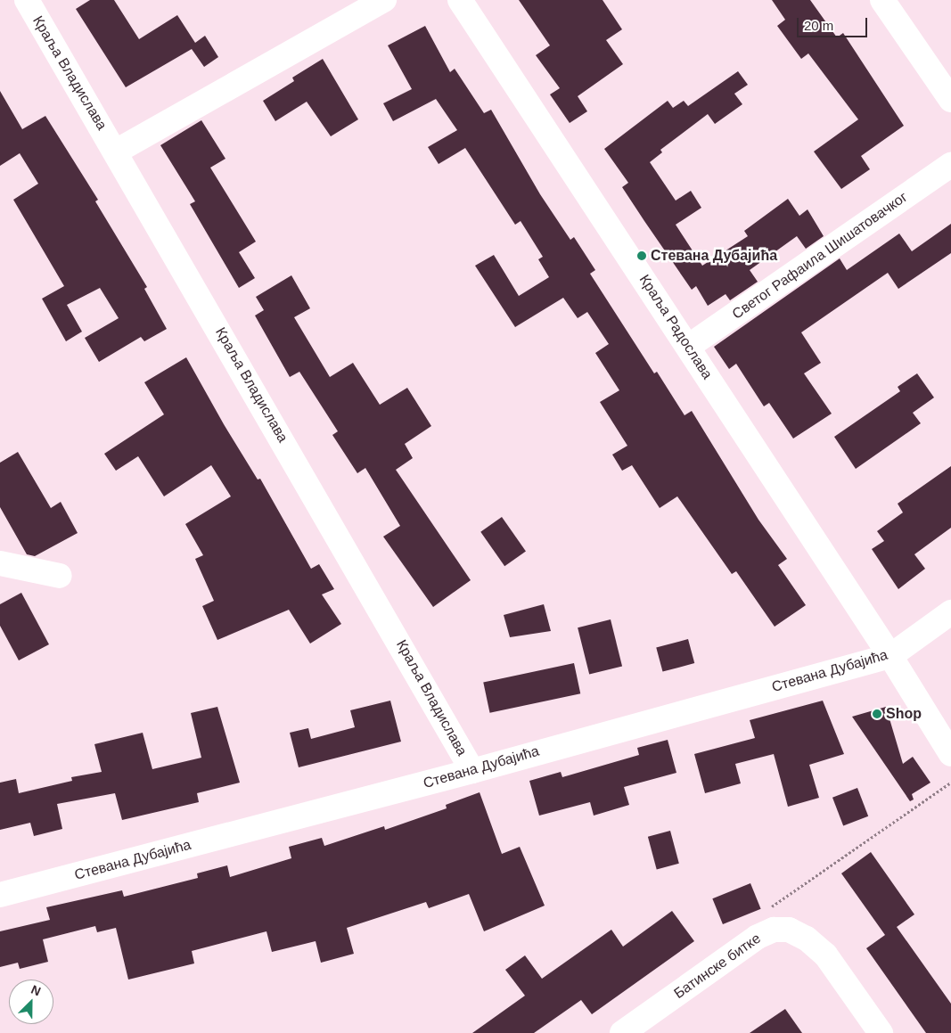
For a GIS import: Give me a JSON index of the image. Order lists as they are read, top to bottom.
{
  "streets": {
    "street": [
      "Краља Владислава",
      "Светог Рафаила Шишатовачког",
      "Краља Радослава",
      "Стевана Дубајића",
      "Батинске битке"
    ]
  },
  "crossings": [
    ["Краља Владислава", "Стевана Дубајића"],
    ["Светог Рафаила Шишатовачког", "Краља Радослава"],
    ["Краља Радослава", "Стевана Дубајића"]
  ],
  "places": ["Стевана Дубајића", "Shop"],
  "scale_bar": "20 m",
  "north": "top right"
}
